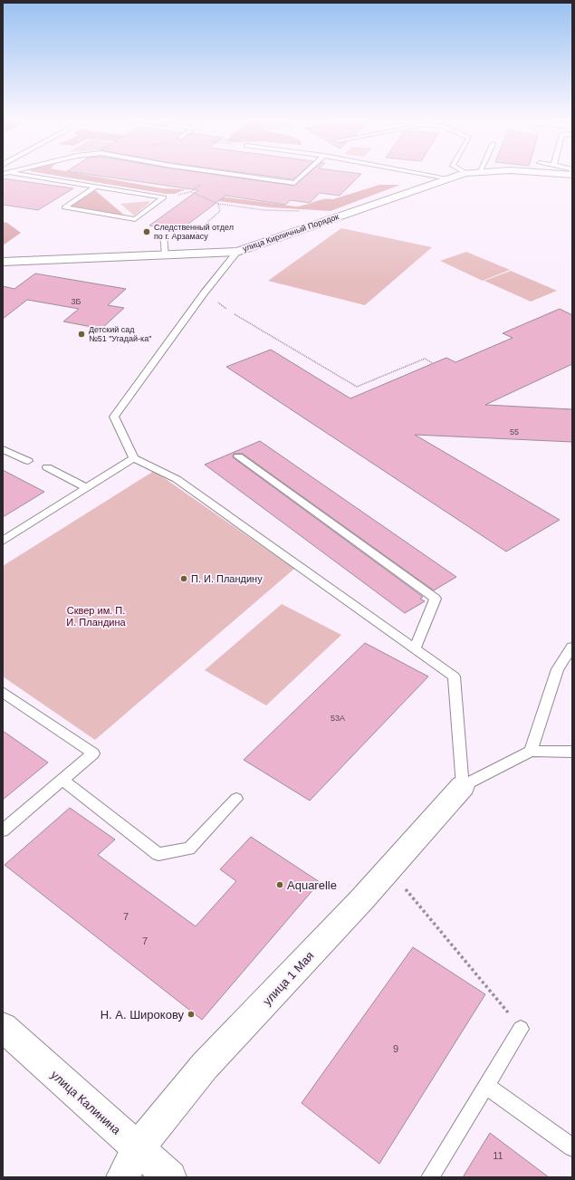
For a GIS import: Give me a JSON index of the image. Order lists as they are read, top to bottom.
{
  "streets": {
    "street": ["улица Кирпичный Порядок", "улица 1 Мая", "улица Калинина"]
  },
  "crossings": [
    ["улица 1 Мая", "улица Калинина"]
  ],
  "parks": ["Сквер им. П. И. Пландина"],
  "places": [
    "Следственный отдел по г. Арзамасу",
    "Детский сад №51 \"Угадай-ка\"",
    "П. И. Пландину",
    "Aquarelle",
    "Н. А. Широкову"
  ],
  "house_numbers": [
    "3Б",
    "55",
    "53А",
    "7",
    "7",
    "9",
    "11"
  ]
}
